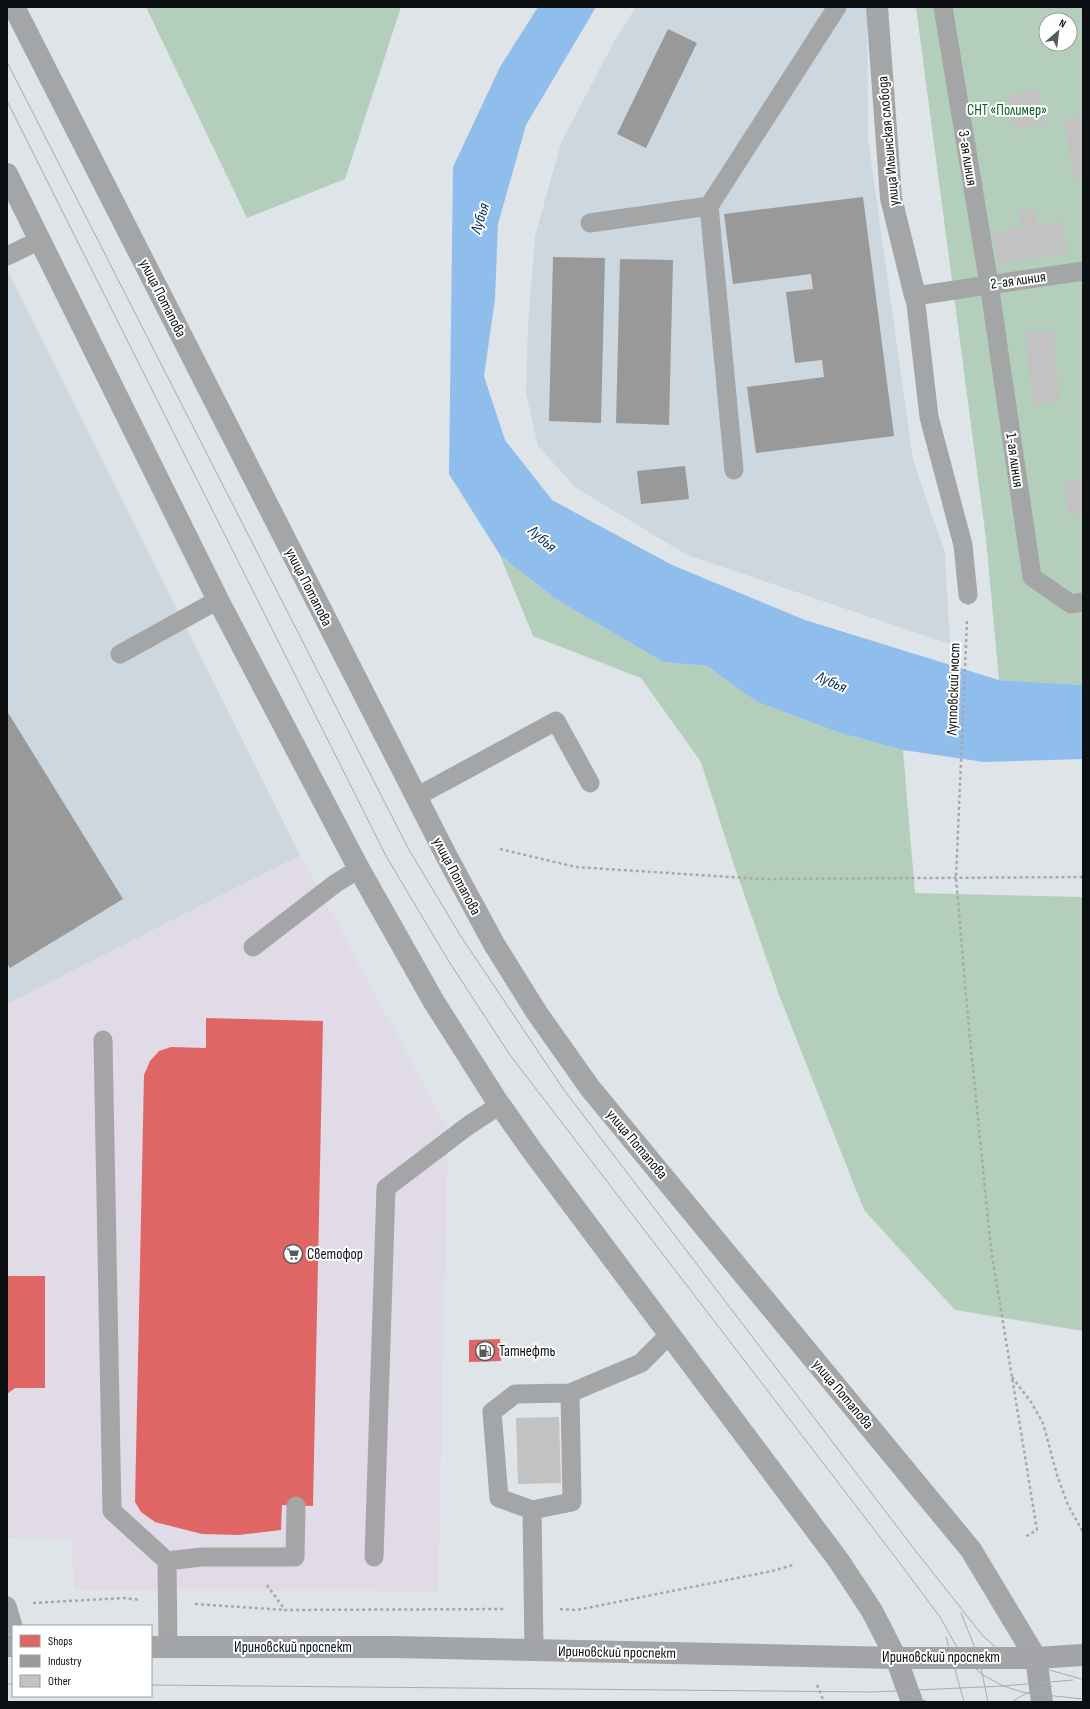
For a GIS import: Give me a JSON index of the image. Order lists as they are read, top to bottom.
{
  "streets": {
    "main road": ["Ириновский проспект"],
    "street": ["улица Ильинская слобода", "улица Потапова"],
    "lane": ["3-ая линия", "2-ая линия", "1-ая линия"],
    "path": ["Лупповский мост"]
  },
  "crossings": [
    ["улица Ильинская слобода", "2-ая линия"],
    ["3-ая линия", "2-ая линия"],
    ["3-ая линия", "1-ая линия"],
    ["2-ая линия", "1-ая линия"],
    ["улица Потапова", "Ириновский проспект"]
  ],
  "water": ["Лубья"],
  "parks": ["СНТ «Полимер»"],
  "places": {
    "supermarket": ["Светофор"],
    "fuel station": ["Татнефть"]
  },
  "legend": ["Shops", "Industry", "Other"],
  "north": "top right"
}
